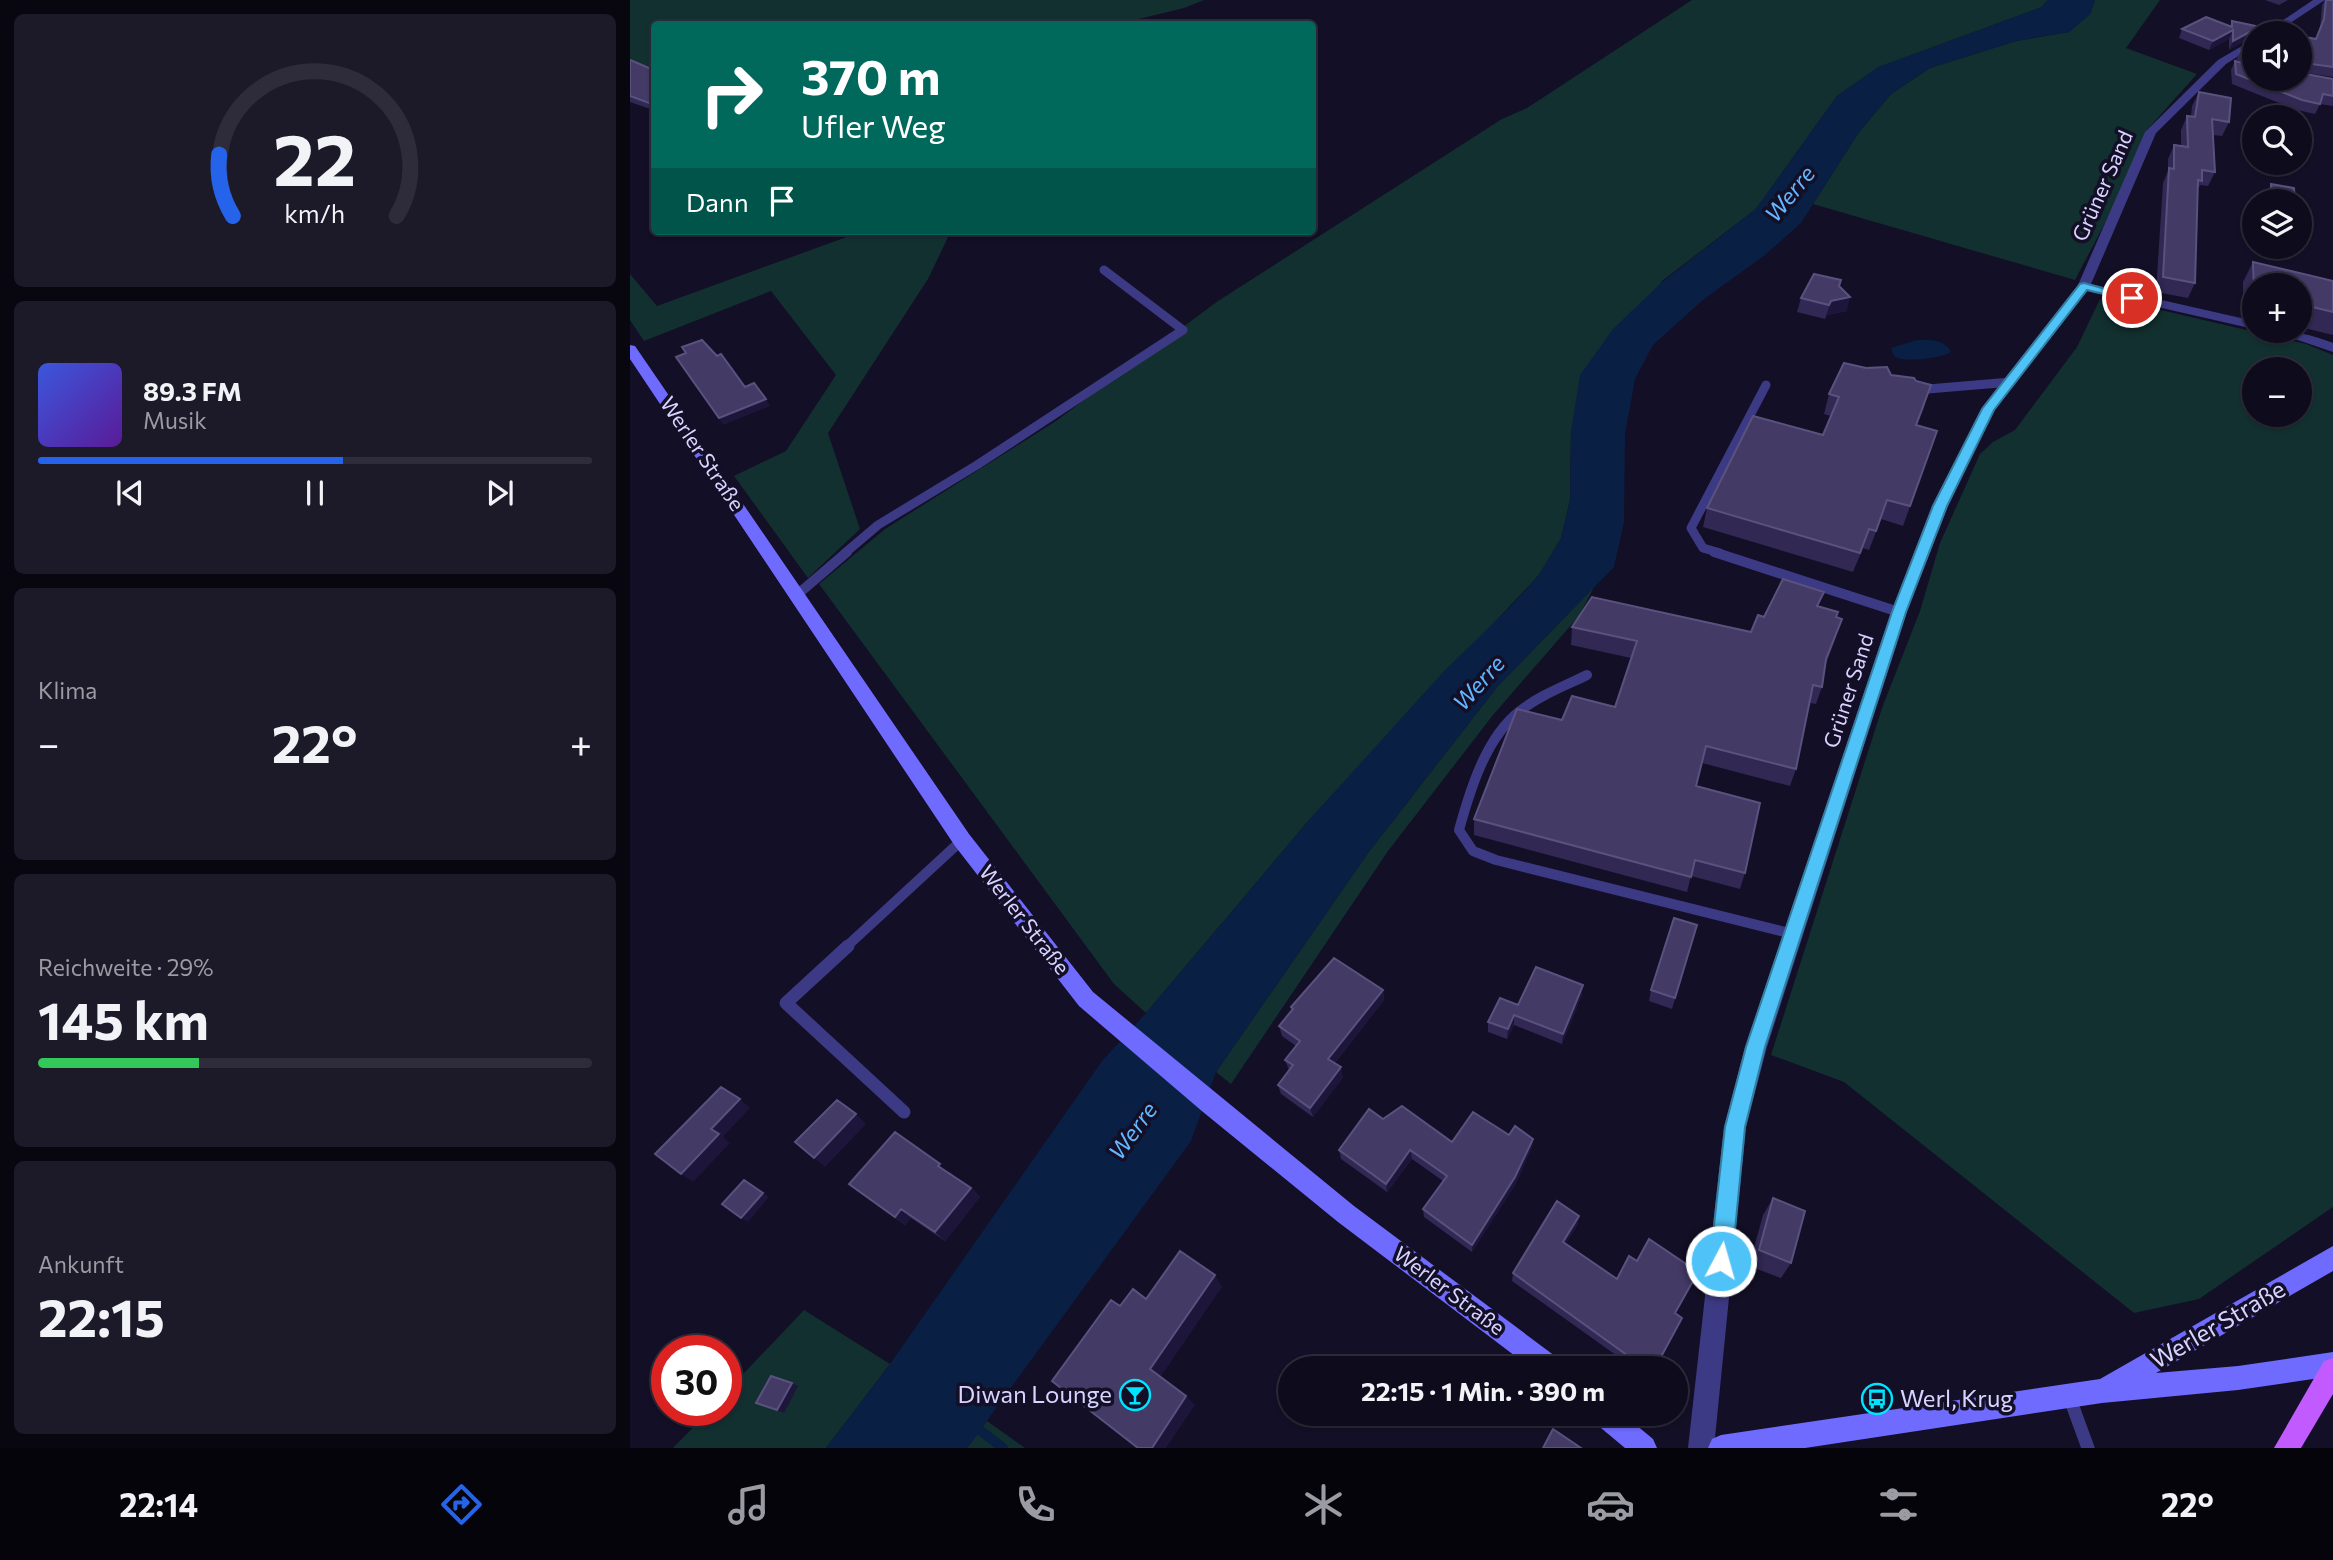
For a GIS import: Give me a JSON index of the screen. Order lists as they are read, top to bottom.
{
  "streets": {
    "main road": ["Werler Straße"],
    "street": ["Grüner Sand"]
  },
  "water": ["Werre"],
  "places": {
    "bar": ["Diwan Lounge"],
    "bus stop": ["Werl, Krug"]
  },
  "page": {
    "map_buttons": ["+", "−"],
    "turn": ["370 m", "Ufler Weg"],
    "then": "Dann",
    "song": ["89.3 FM", "Musik"],
    "tile": [
      "Klima",
      ["Reichweite · 29%", "145 km"],
      ["Ankunft", "22:15"]
    ],
    "heat": ["−", "22°", "+"],
    "limit": "30",
    "trip": "22:15 · 1 Min. · 390 m",
    "tabs": ["22:14", "22°"],
    "gauge": ["22", "km/h"]
  }
}
